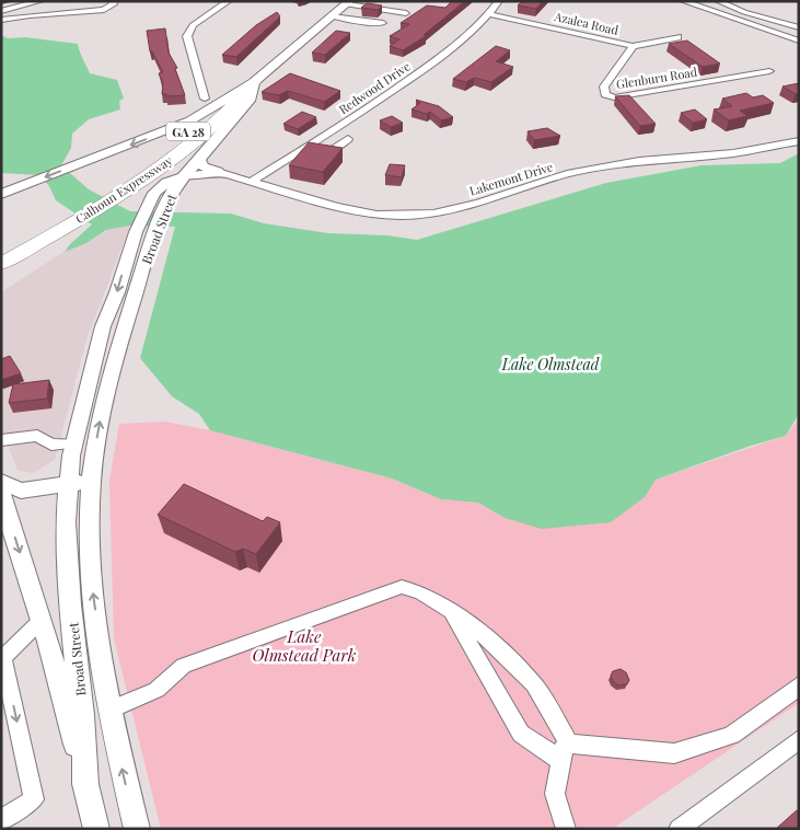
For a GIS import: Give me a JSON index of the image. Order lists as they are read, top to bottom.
{
  "streets": {
    "highway": ["GA 28", "Calhoun Expressway"],
    "main road": ["Broad Street"],
    "street": [
      "Azalea Road",
      "Glenburn Road",
      "Redwood Drive",
      "Lakemont Drive"
    ]
  },
  "crossings": [
    ["Azalea Road", "Glenburn Road"],
    ["Azalea Road", "Redwood Drive"],
    ["Redwood Drive", "Lakemont Drive"],
    ["GA 28", "Calhoun Expressway"],
    ["Lakemont Drive", "Broad Street"]
  ],
  "water": ["Lake Olmstead"],
  "parks": ["Lake Olmstead Park"]
}
